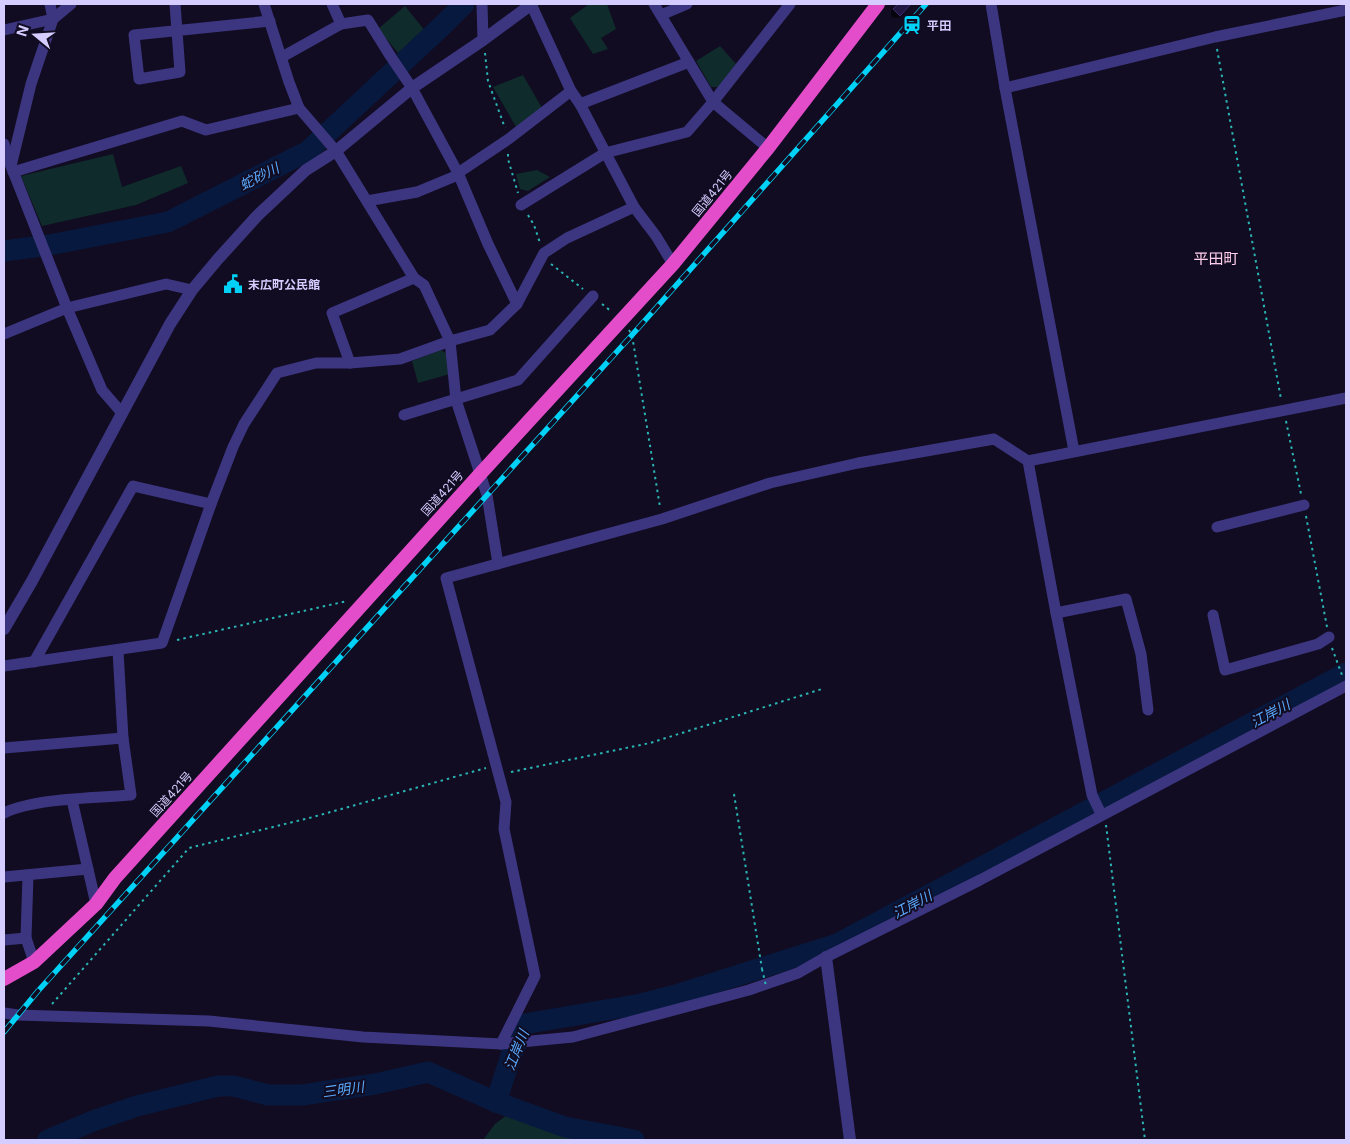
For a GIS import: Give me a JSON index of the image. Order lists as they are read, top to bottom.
{
  "streets": {
    "highway": ["国道421号"]
  },
  "districts": ["平田町"],
  "water": ["蛇砂川", "江岸川", "三明川"],
  "places": {
    "station": ["平田"],
    "public building": ["末広町公民館"]
  },
  "north": "left"
}
